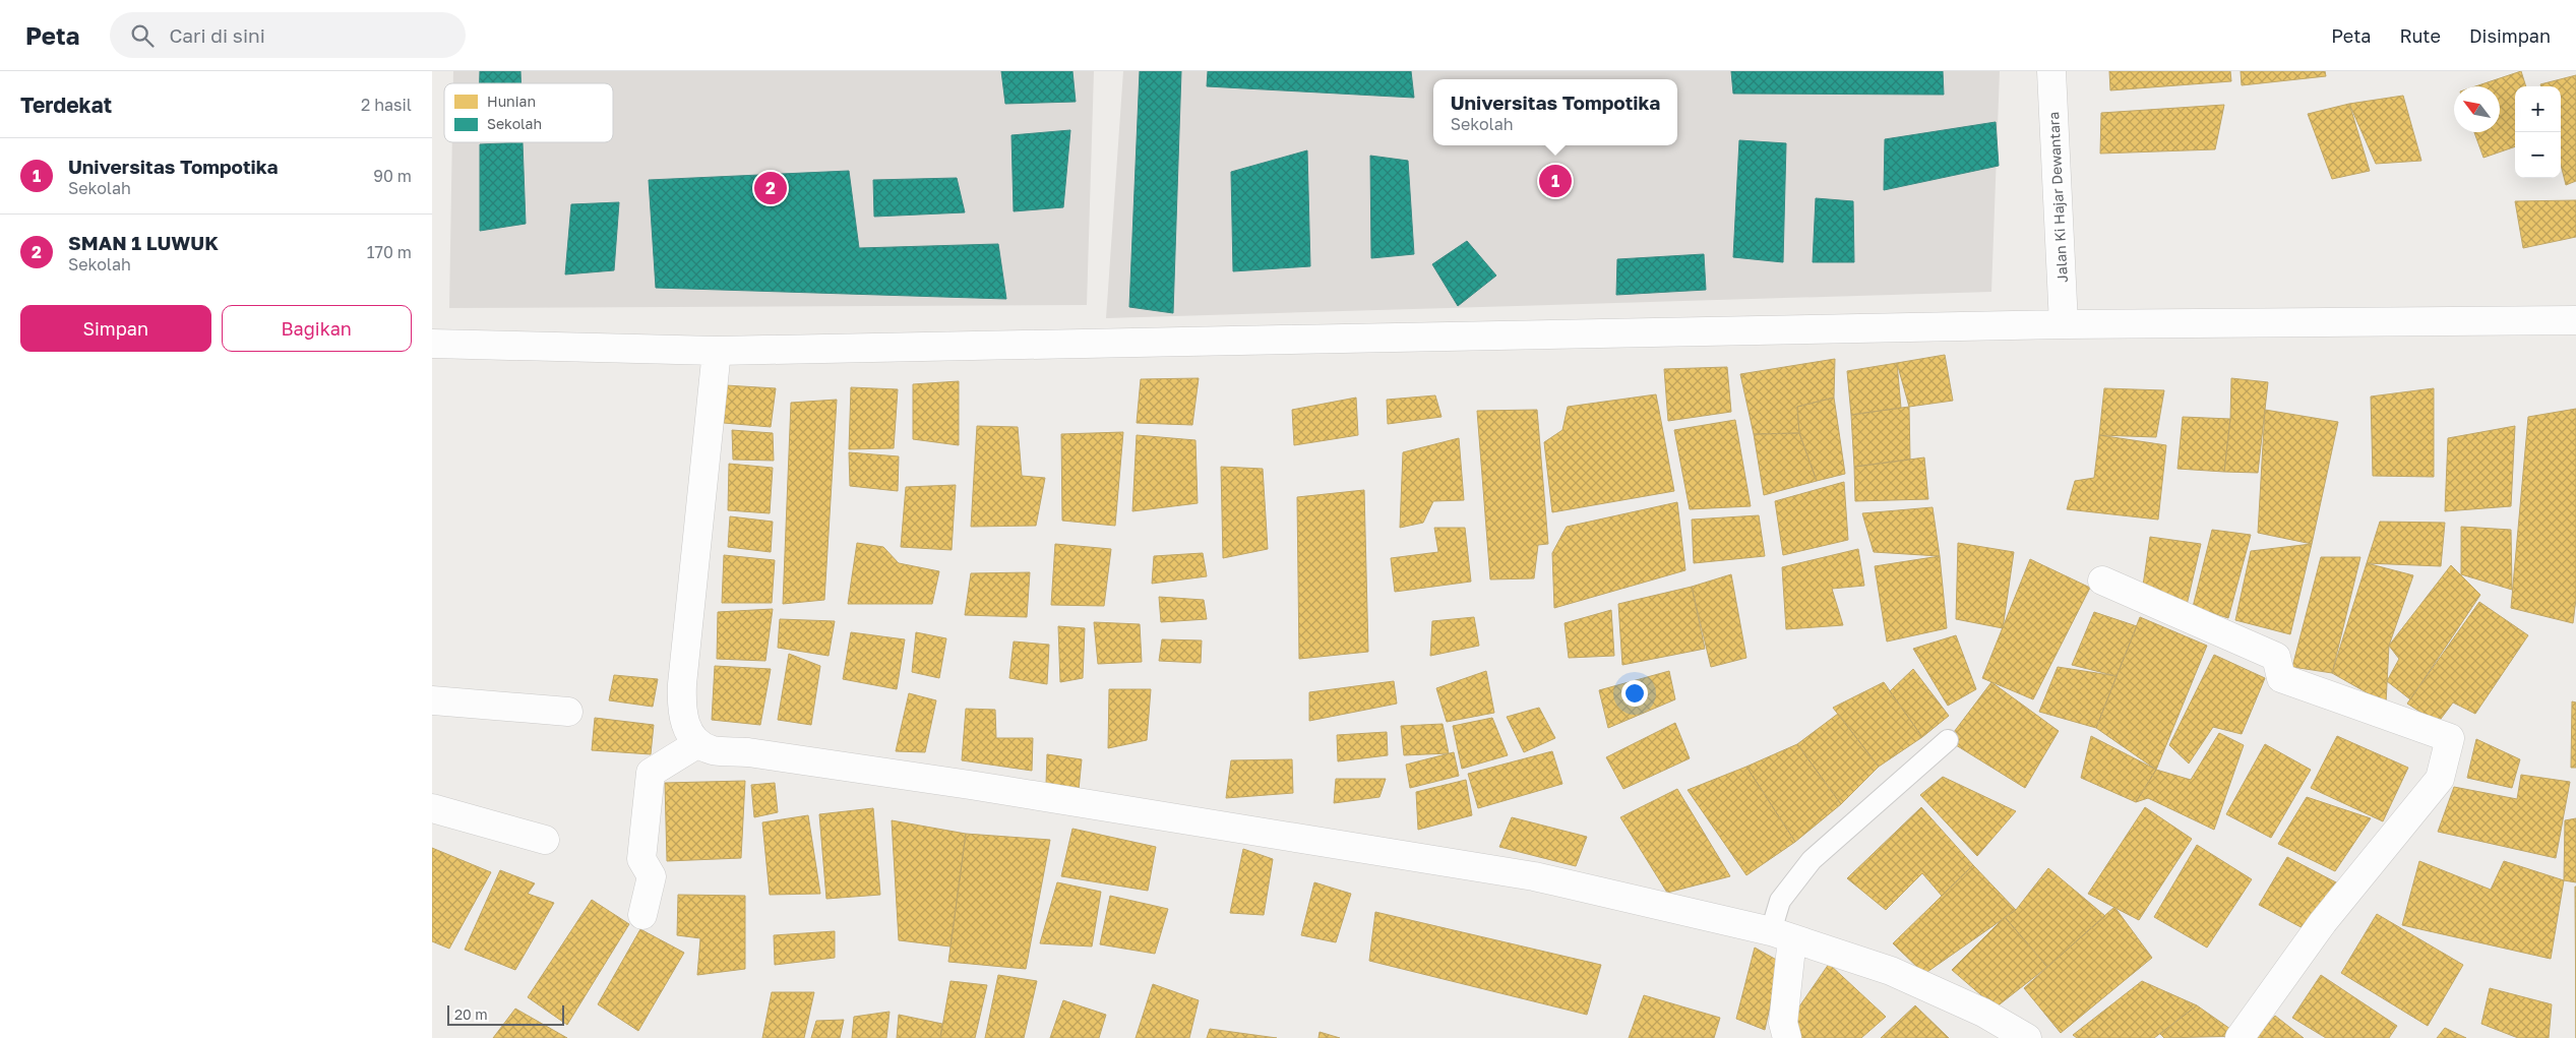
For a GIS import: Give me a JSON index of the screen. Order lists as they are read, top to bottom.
{
  "streets": {
    "street": ["Jalan Ki Hajar Dewantara"]
  },
  "legend": ["Hunian", "Sekolah"],
  "scale_bar": "20 m",
  "north": "top left",
  "page": {
    "header": "Peta",
    "search": "Cari di sini",
    "nav": ["Peta", "Rute", "Disimpan"],
    "heading": ["Terdekat", "2 hasil"],
    "popup": ["Universitas Tompotika", "Sekolah"],
    "map_buttons": ["+", "−"],
    "list": [
      {
        "mark": "1",
        "name": "Universitas Tompotika",
        "note": "Sekolah",
        "value": "90 m"
      },
      {
        "mark": "2",
        "name": "SMAN 1 LUWUK",
        "note": "Sekolah",
        "value": "170 m"
      }
    ],
    "pins": ["1", "2"],
    "buttons": ["Simpan", "Bagikan"],
    "scale": "20 m"
  }
}
